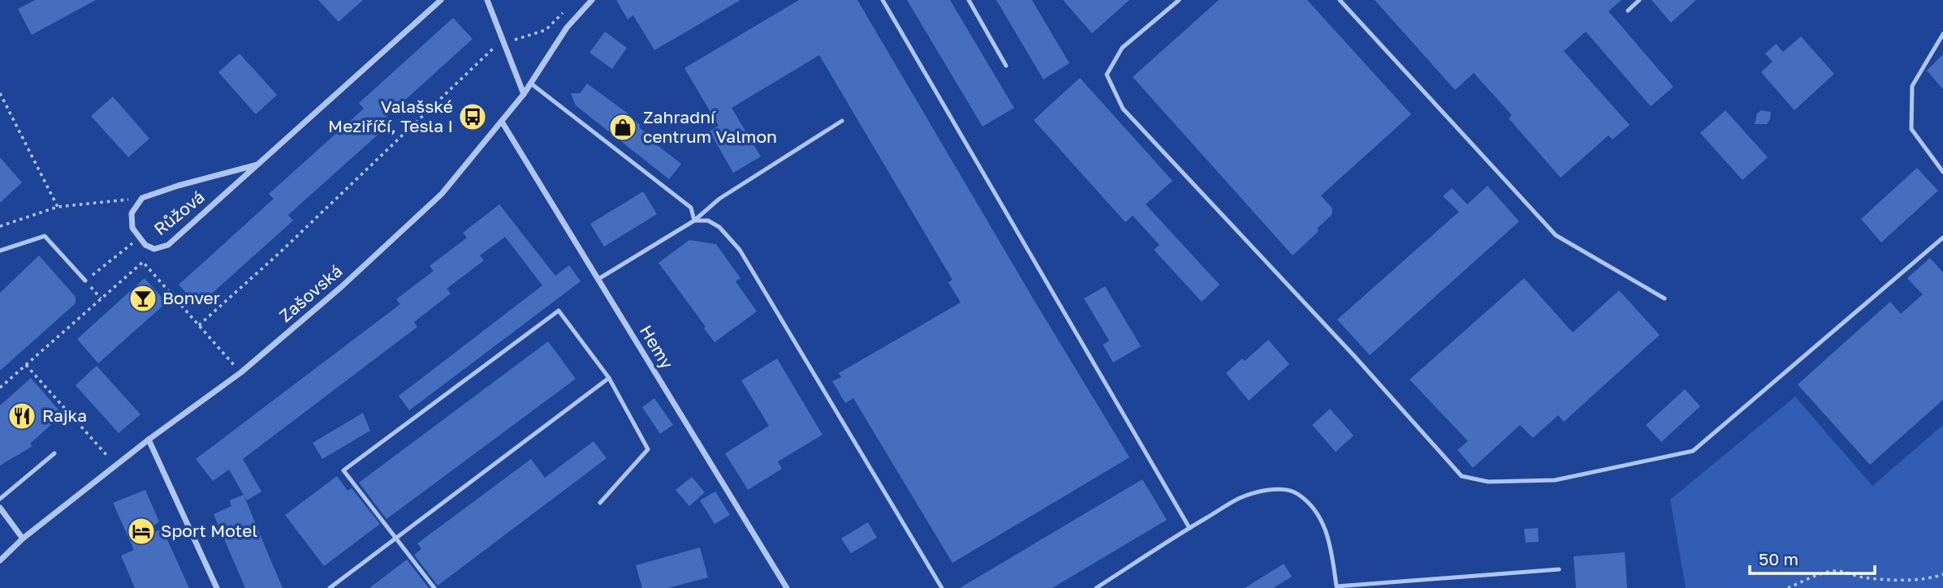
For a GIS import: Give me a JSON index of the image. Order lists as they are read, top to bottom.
{
  "streets": {
    "street": ["Růžová", "Zašovská", "Hemy"]
  },
  "crossings": [
    ["Zašovská", "Hemy"]
  ],
  "places": {
    "bus stop": ["Valašské Meziříčí, Tesla I"],
    "shop": ["Zahradní centrum Valmon"],
    "bar": ["Bonver"],
    "restaurant": ["Rajka"],
    "hotel": ["Sport Motel"]
  },
  "scale_bar": "50 m"
}
